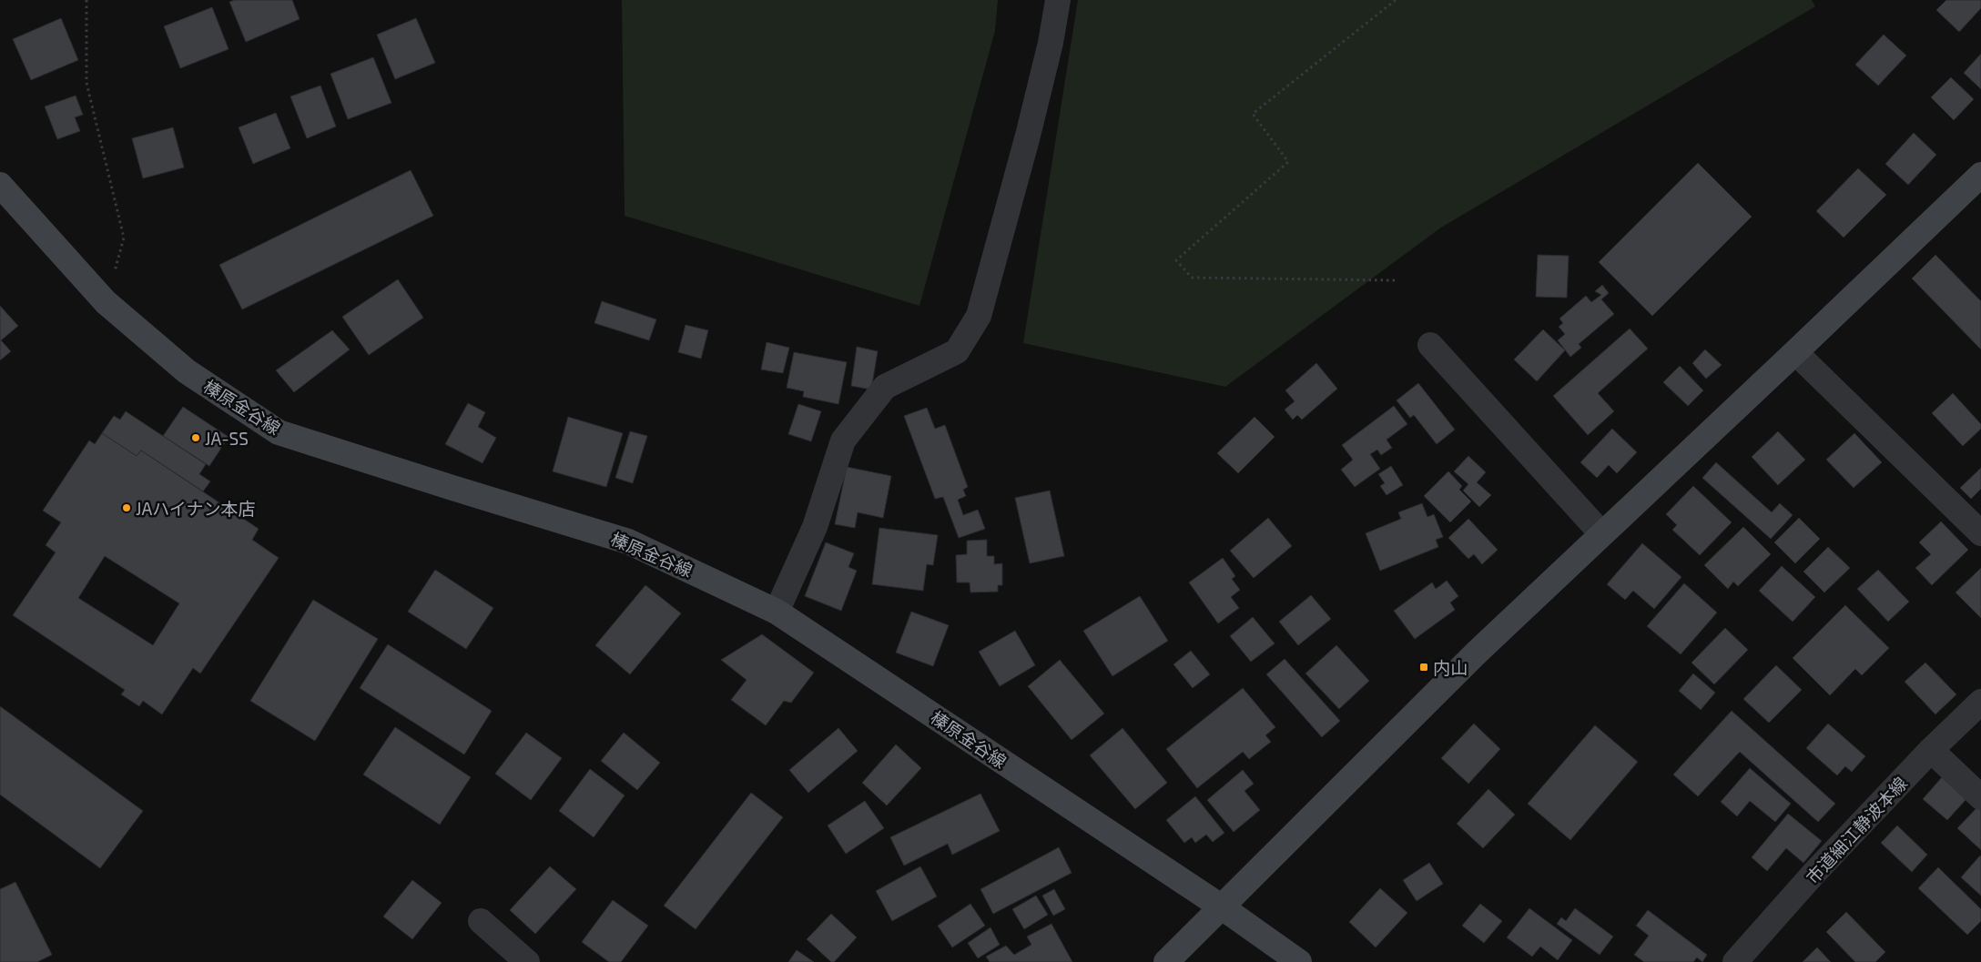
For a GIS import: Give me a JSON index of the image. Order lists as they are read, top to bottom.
{
  "streets": {
    "main road": ["榛原金谷線"],
    "street": ["市道細江静波本線"]
  },
  "places": {
    "other": ["JA-SS", "JAハイナン本店"],
    "transit": ["内山"]
  }
}
